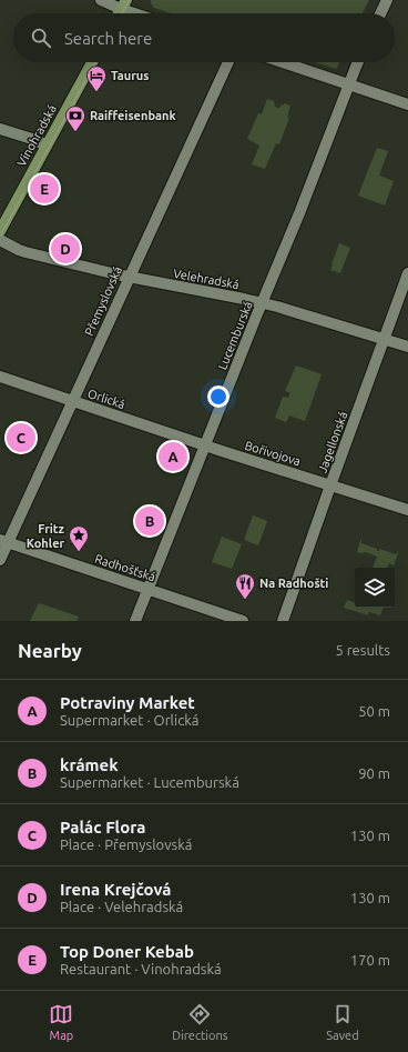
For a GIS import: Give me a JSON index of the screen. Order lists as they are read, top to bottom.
{
  "streets": {
    "main road": ["Vinohradská"],
    "street": [
      "Velehradská",
      "Přemyslovská",
      "Lucemburská",
      "Orlická",
      "Jagellonská",
      "Bořivojova",
      "Radhošťská"
    ]
  },
  "crossings": [
    ["Velehradská", "Přemyslovská"],
    ["Velehradská", "Lucemburská"],
    ["Velehradská", "Jagellonská"],
    ["Přemyslovská", "Orlická"],
    ["Přemyslovská", "Radhošťská"],
    ["Lucemburská", "Orlická"],
    ["Lucemburská", "Bořivojova"],
    ["Lucemburská", "Radhošťská"],
    ["Orlická", "Bořivojova"],
    ["Jagellonská", "Bořivojova"]
  ],
  "places": {
    "hotel": ["Taurus"],
    "bank": ["Raiffeisenbank"],
    "place": ["Fritz Kohler"],
    "restaurant": ["Na Radhošti"]
  },
  "page": {
    "search": "Search here",
    "pins": [
      "E",
      "D",
      "C",
      "A",
      "B"
    ],
    "heading": ["Nearby", "5 results"],
    "list": [
      {
        "mark": "A",
        "name": "Potraviny Market",
        "note": "Supermarket · Orlická",
        "value": "50 m"
      },
      {
        "mark": "B",
        "name": "krámek",
        "note": "Supermarket · Lucemburská",
        "value": "90 m"
      },
      {
        "mark": "C",
        "name": "Palác Flora",
        "note": "Place · Přemyslovská",
        "value": "130 m"
      },
      {
        "mark": "D",
        "name": "Irena Krejčová",
        "note": "Place · Velehradská",
        "value": "130 m"
      },
      {
        "mark": "E",
        "name": "Top Doner Kebab",
        "note": "Restaurant · Vinohradská",
        "value": "170 m"
      }
    ],
    "nav": ["Map", "Directions", "Saved"]
  }
}
